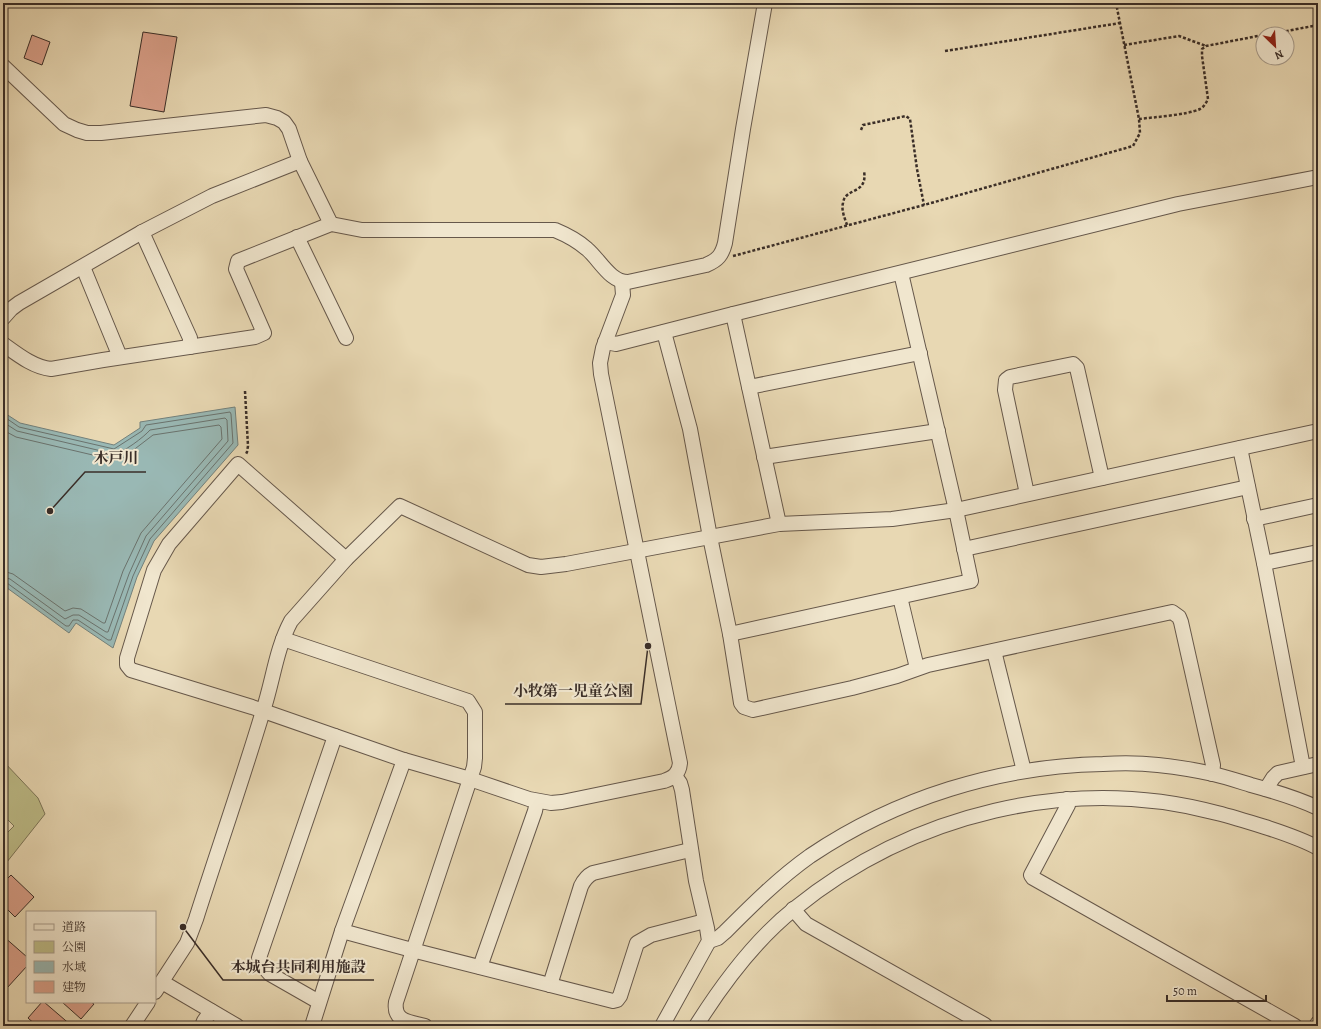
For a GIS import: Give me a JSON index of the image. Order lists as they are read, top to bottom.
{
  "places": ["木戸川", "小牧第一児童公園", "本城台共同利用施設"],
  "legend": [
    "道路",
    "公園",
    "水域",
    "建物"
  ],
  "scale_bar": "50 m",
  "north": "bottom right"
}
